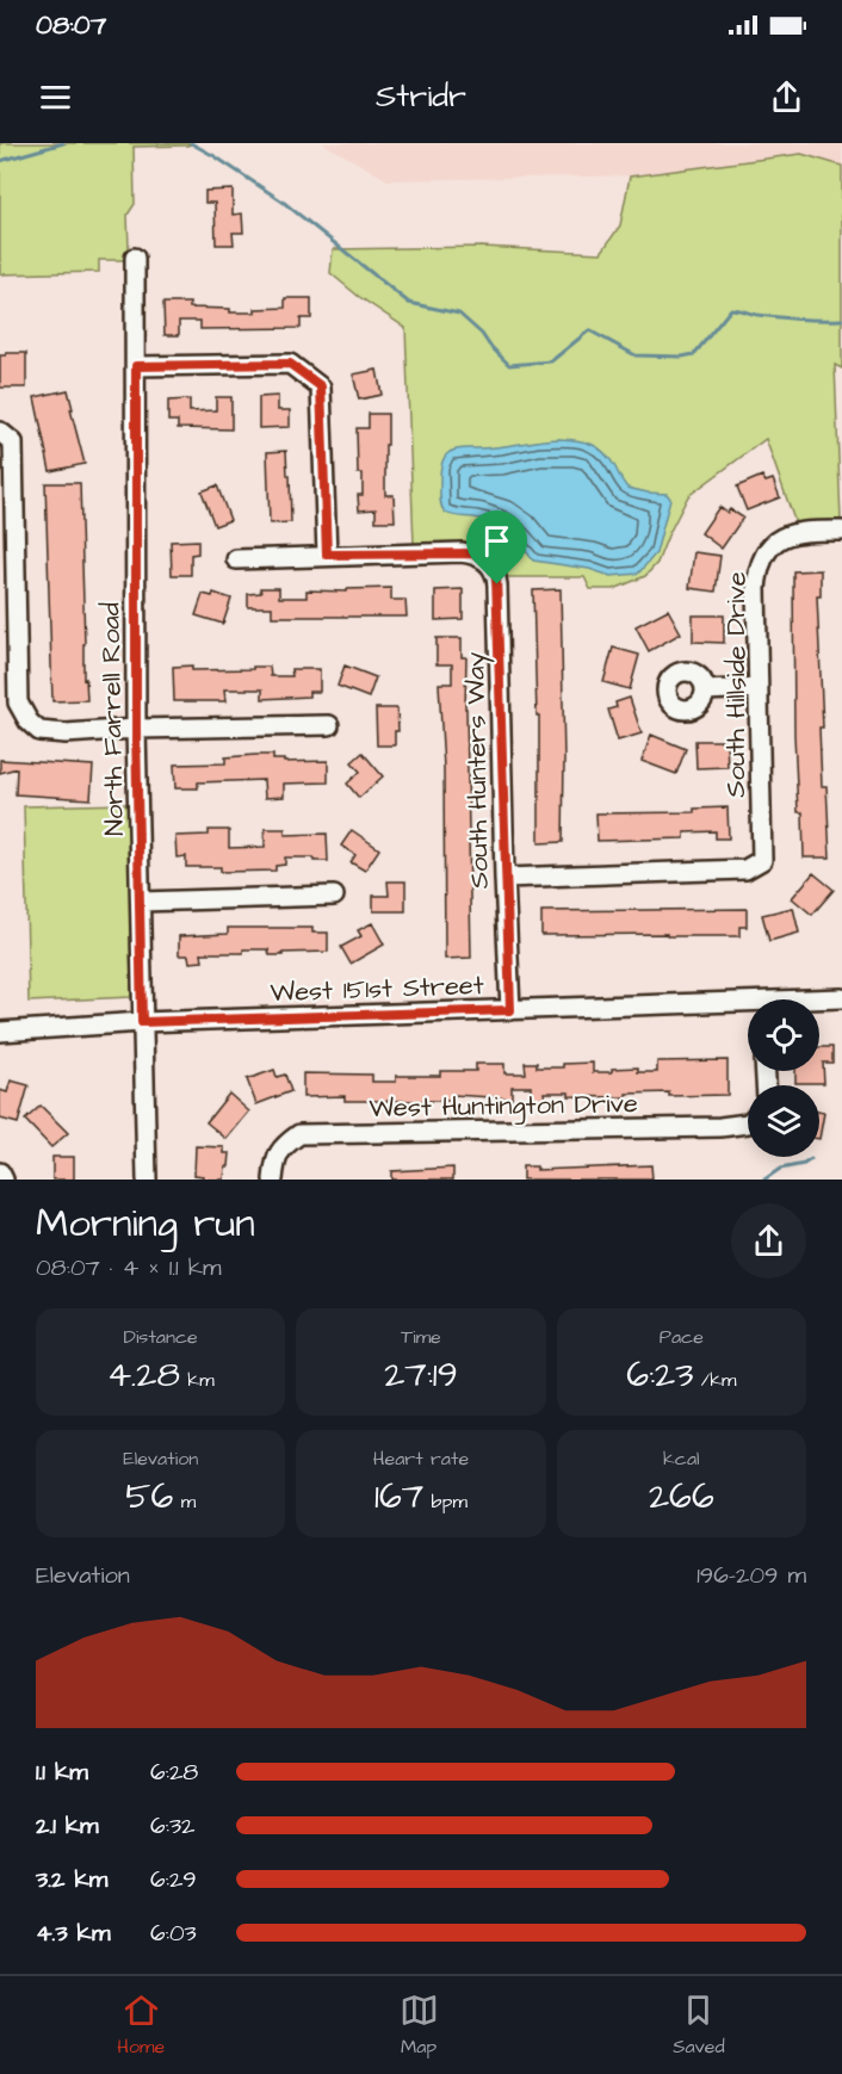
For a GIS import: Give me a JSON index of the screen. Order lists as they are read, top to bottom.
{
  "streets": {
    "street": [
      "South Hillside Drive",
      "North Farrell Road",
      "South Hunters Way",
      "West 151st Street",
      "West Huntington Drive"
    ]
  },
  "crossings": [
    ["South Hillside Drive", "South Hunters Way"],
    ["North Farrell Road", "West 151st Street"],
    ["South Hunters Way", "West 151st Street"]
  ],
  "page": {
    "status": "08:07",
    "header": "Stridr",
    "heading": ["Morning run", "08:07 · 4 × 1.1 km"],
    "stats": [
      ["Distance", "4.28 km"],
      ["Time", "27:19"],
      ["Pace", "6:23 /km"],
      ["Elevation", "56 m"],
      ["Heart rate", "167 bpm"],
      ["kcal", "266"]
    ],
    "chart": ["Elevation", "196–209 m"],
    "list": [
      {
        "name": "1.1 km",
        "note": "6:28"
      },
      {
        "name": "2.1 km",
        "note": "6:32"
      },
      {
        "name": "3.2 km",
        "note": "6:29"
      },
      {
        "name": "4.3 km",
        "note": "6:03"
      }
    ],
    "tabs": ["Home", "Map", "Saved"]
  }
}
